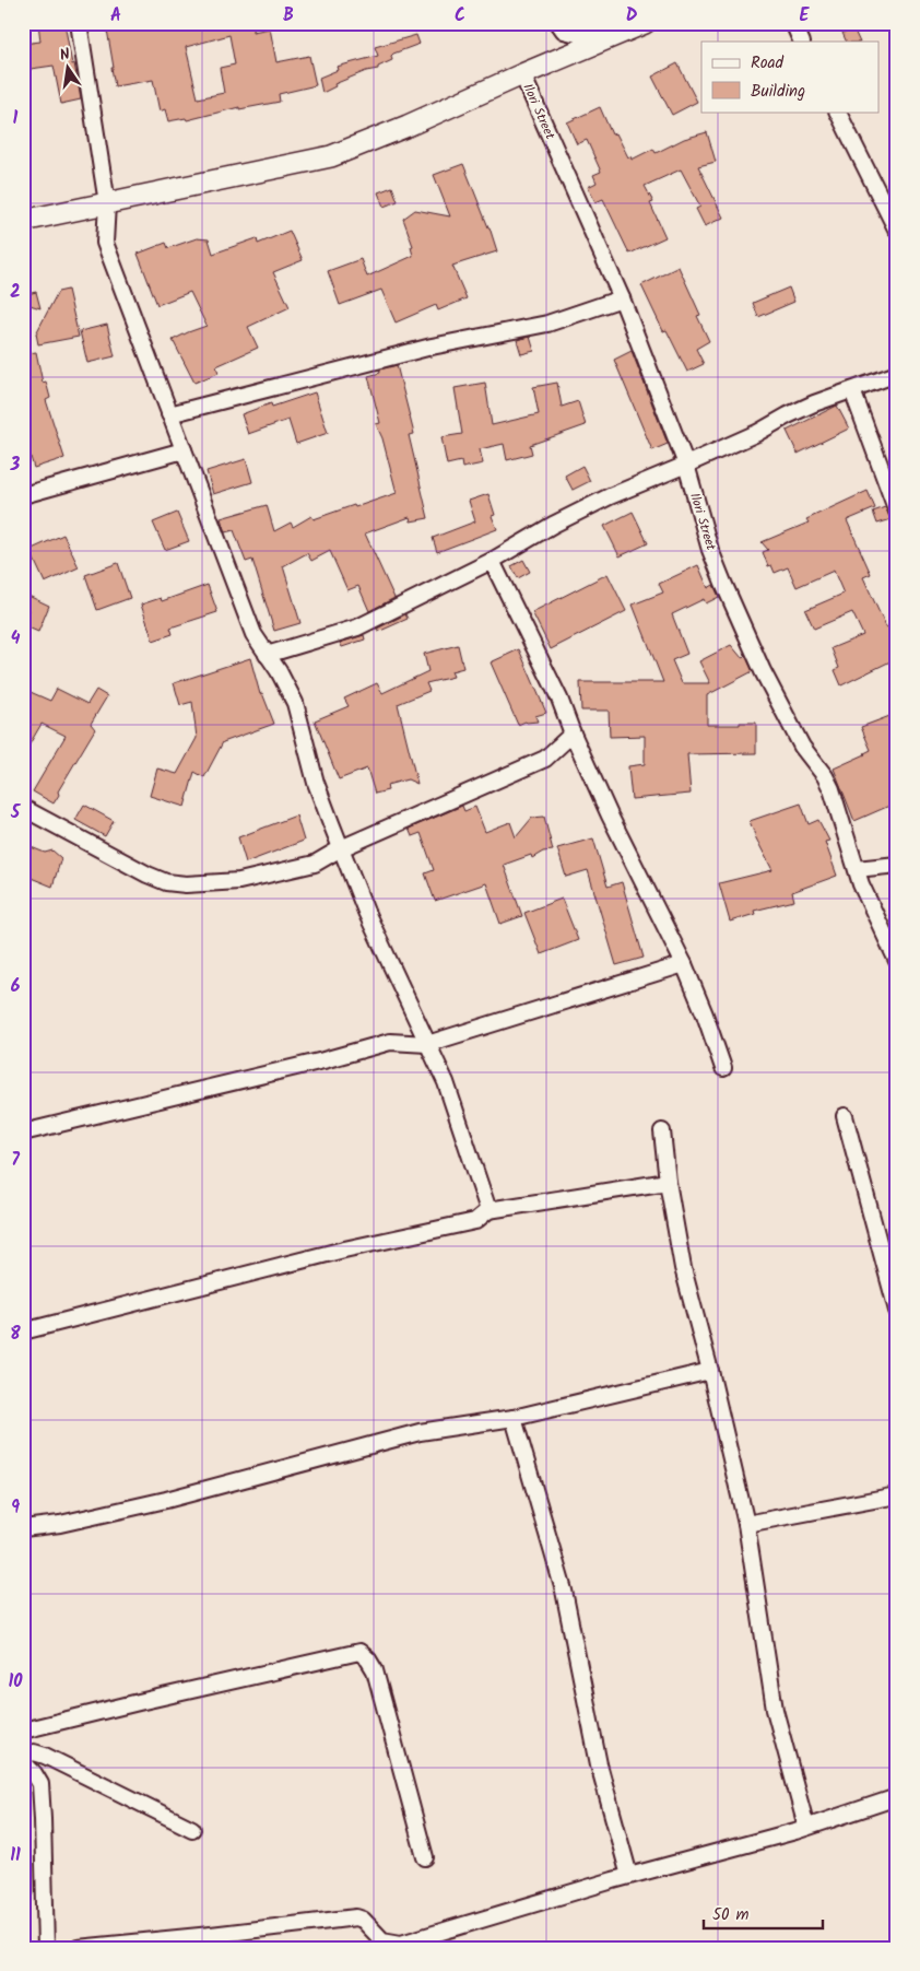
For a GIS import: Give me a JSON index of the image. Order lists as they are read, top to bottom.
{
  "streets": {
    "street": ["Ilori Street"]
  },
  "legend": ["Road", "Building"],
  "scale_bar": "50 m",
  "north": "top",
  "grid": {
    "columns": [
      "A",
      "B",
      "C",
      "D",
      "E"
    ],
    "rows": [
      "1",
      "2",
      "3",
      "4",
      "5",
      "6",
      "7",
      "8",
      "9",
      "10",
      "11"
    ]
  }
}
